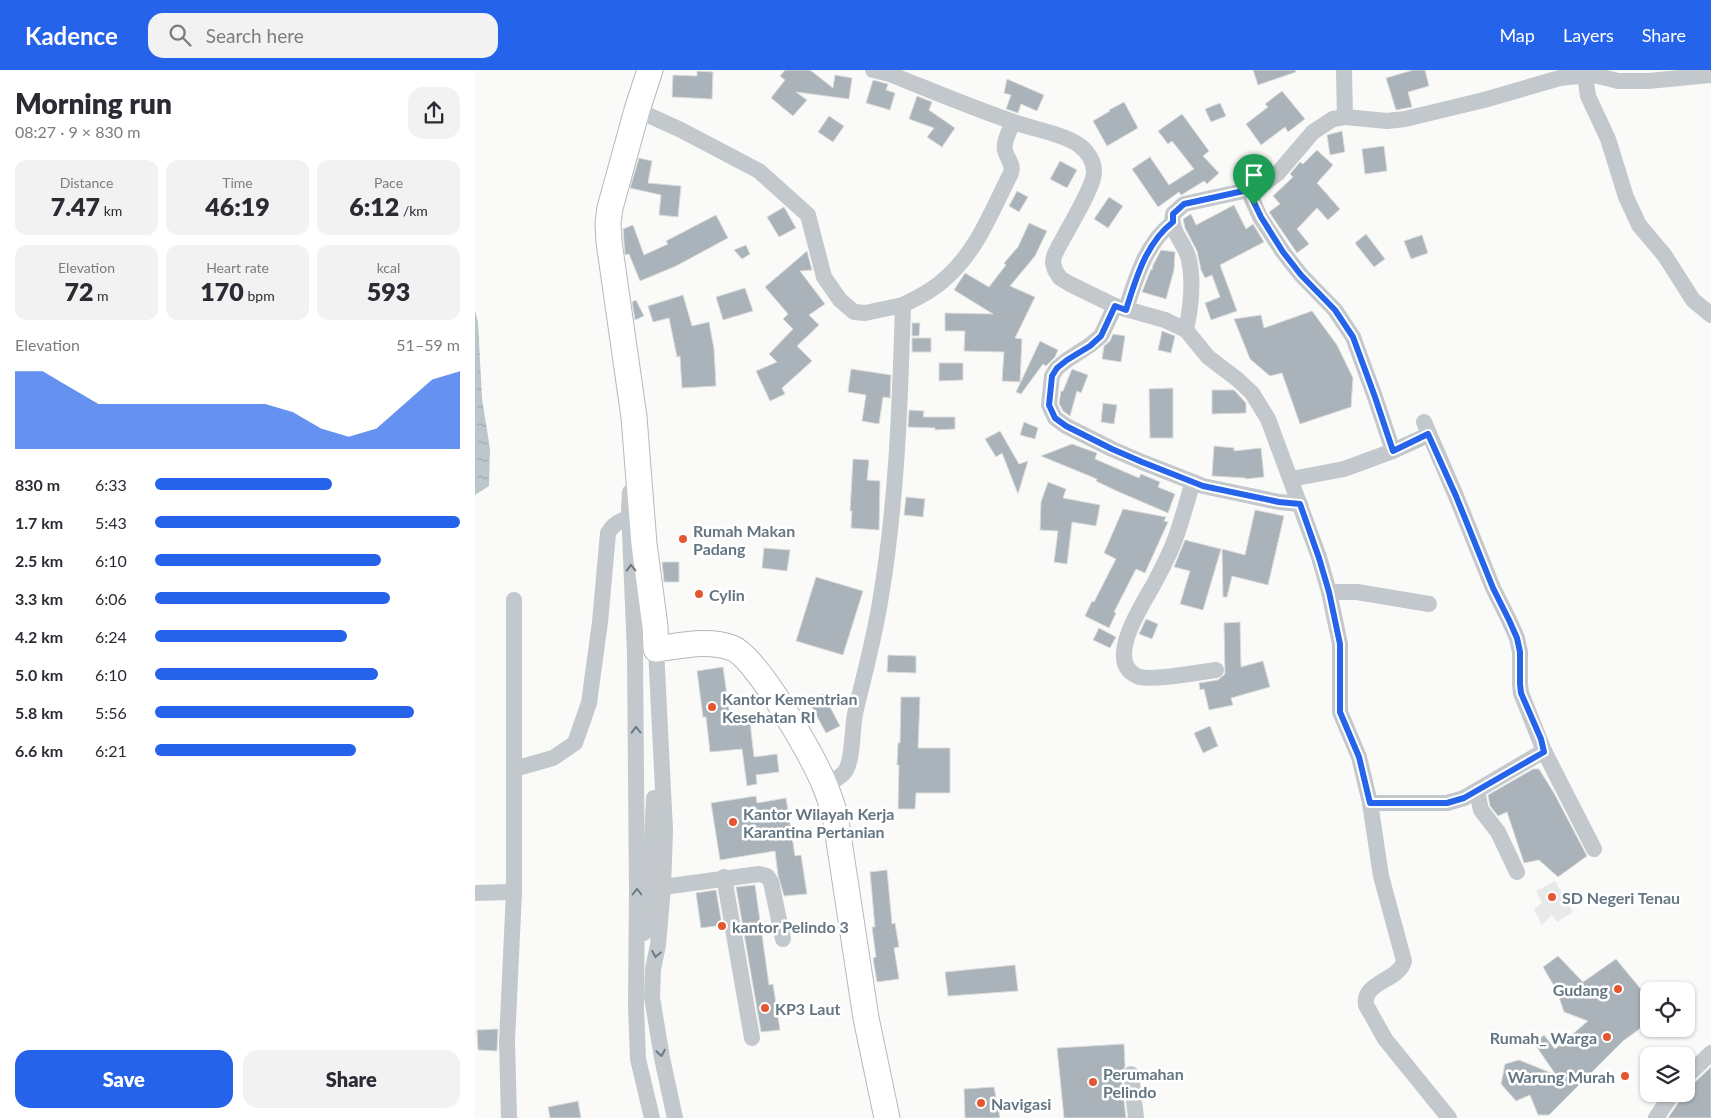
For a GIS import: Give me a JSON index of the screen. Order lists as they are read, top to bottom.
{
  "places": [
    "Rumah Makan Padang",
    "Cylin",
    "Kantor Kementrian Kesehatan RI",
    "Kantor Wilayah Kerja Karantina Pertanian",
    "SD Negeri Tenau",
    "kantor Pelindo 3",
    "Gudang",
    "KP3 Laut",
    "Rumah_ Warga",
    "Warung Murah",
    "Perumahan Pelindo",
    "Navigasi"
  ],
  "page": {
    "header": "Kadence",
    "search": "Search here",
    "nav": ["Map", "Layers", "Share"],
    "heading": ["Morning run", "08:27 · 9 × 830 m"],
    "stats": [
      ["Distance", "7.47 km"],
      ["Time", "46:19"],
      ["Pace", "6:12 /km"],
      ["Elevation", "72 m"],
      ["Heart rate", "170 bpm"],
      ["kcal", "593"]
    ],
    "chart": ["Elevation", "51–59 m"],
    "list": [
      {
        "name": "830 m",
        "note": "6:33"
      },
      {
        "name": "1.7 km",
        "note": "5:43"
      },
      {
        "name": "2.5 km",
        "note": "6:10"
      },
      {
        "name": "3.3 km",
        "note": "6:06"
      },
      {
        "name": "4.2 km",
        "note": "6:24"
      },
      {
        "name": "5.0 km",
        "note": "6:10"
      },
      {
        "name": "5.8 km",
        "note": "5:56"
      },
      {
        "name": "6.6 km",
        "note": "6:21"
      }
    ],
    "buttons": ["Save", "Share"]
  }
}
